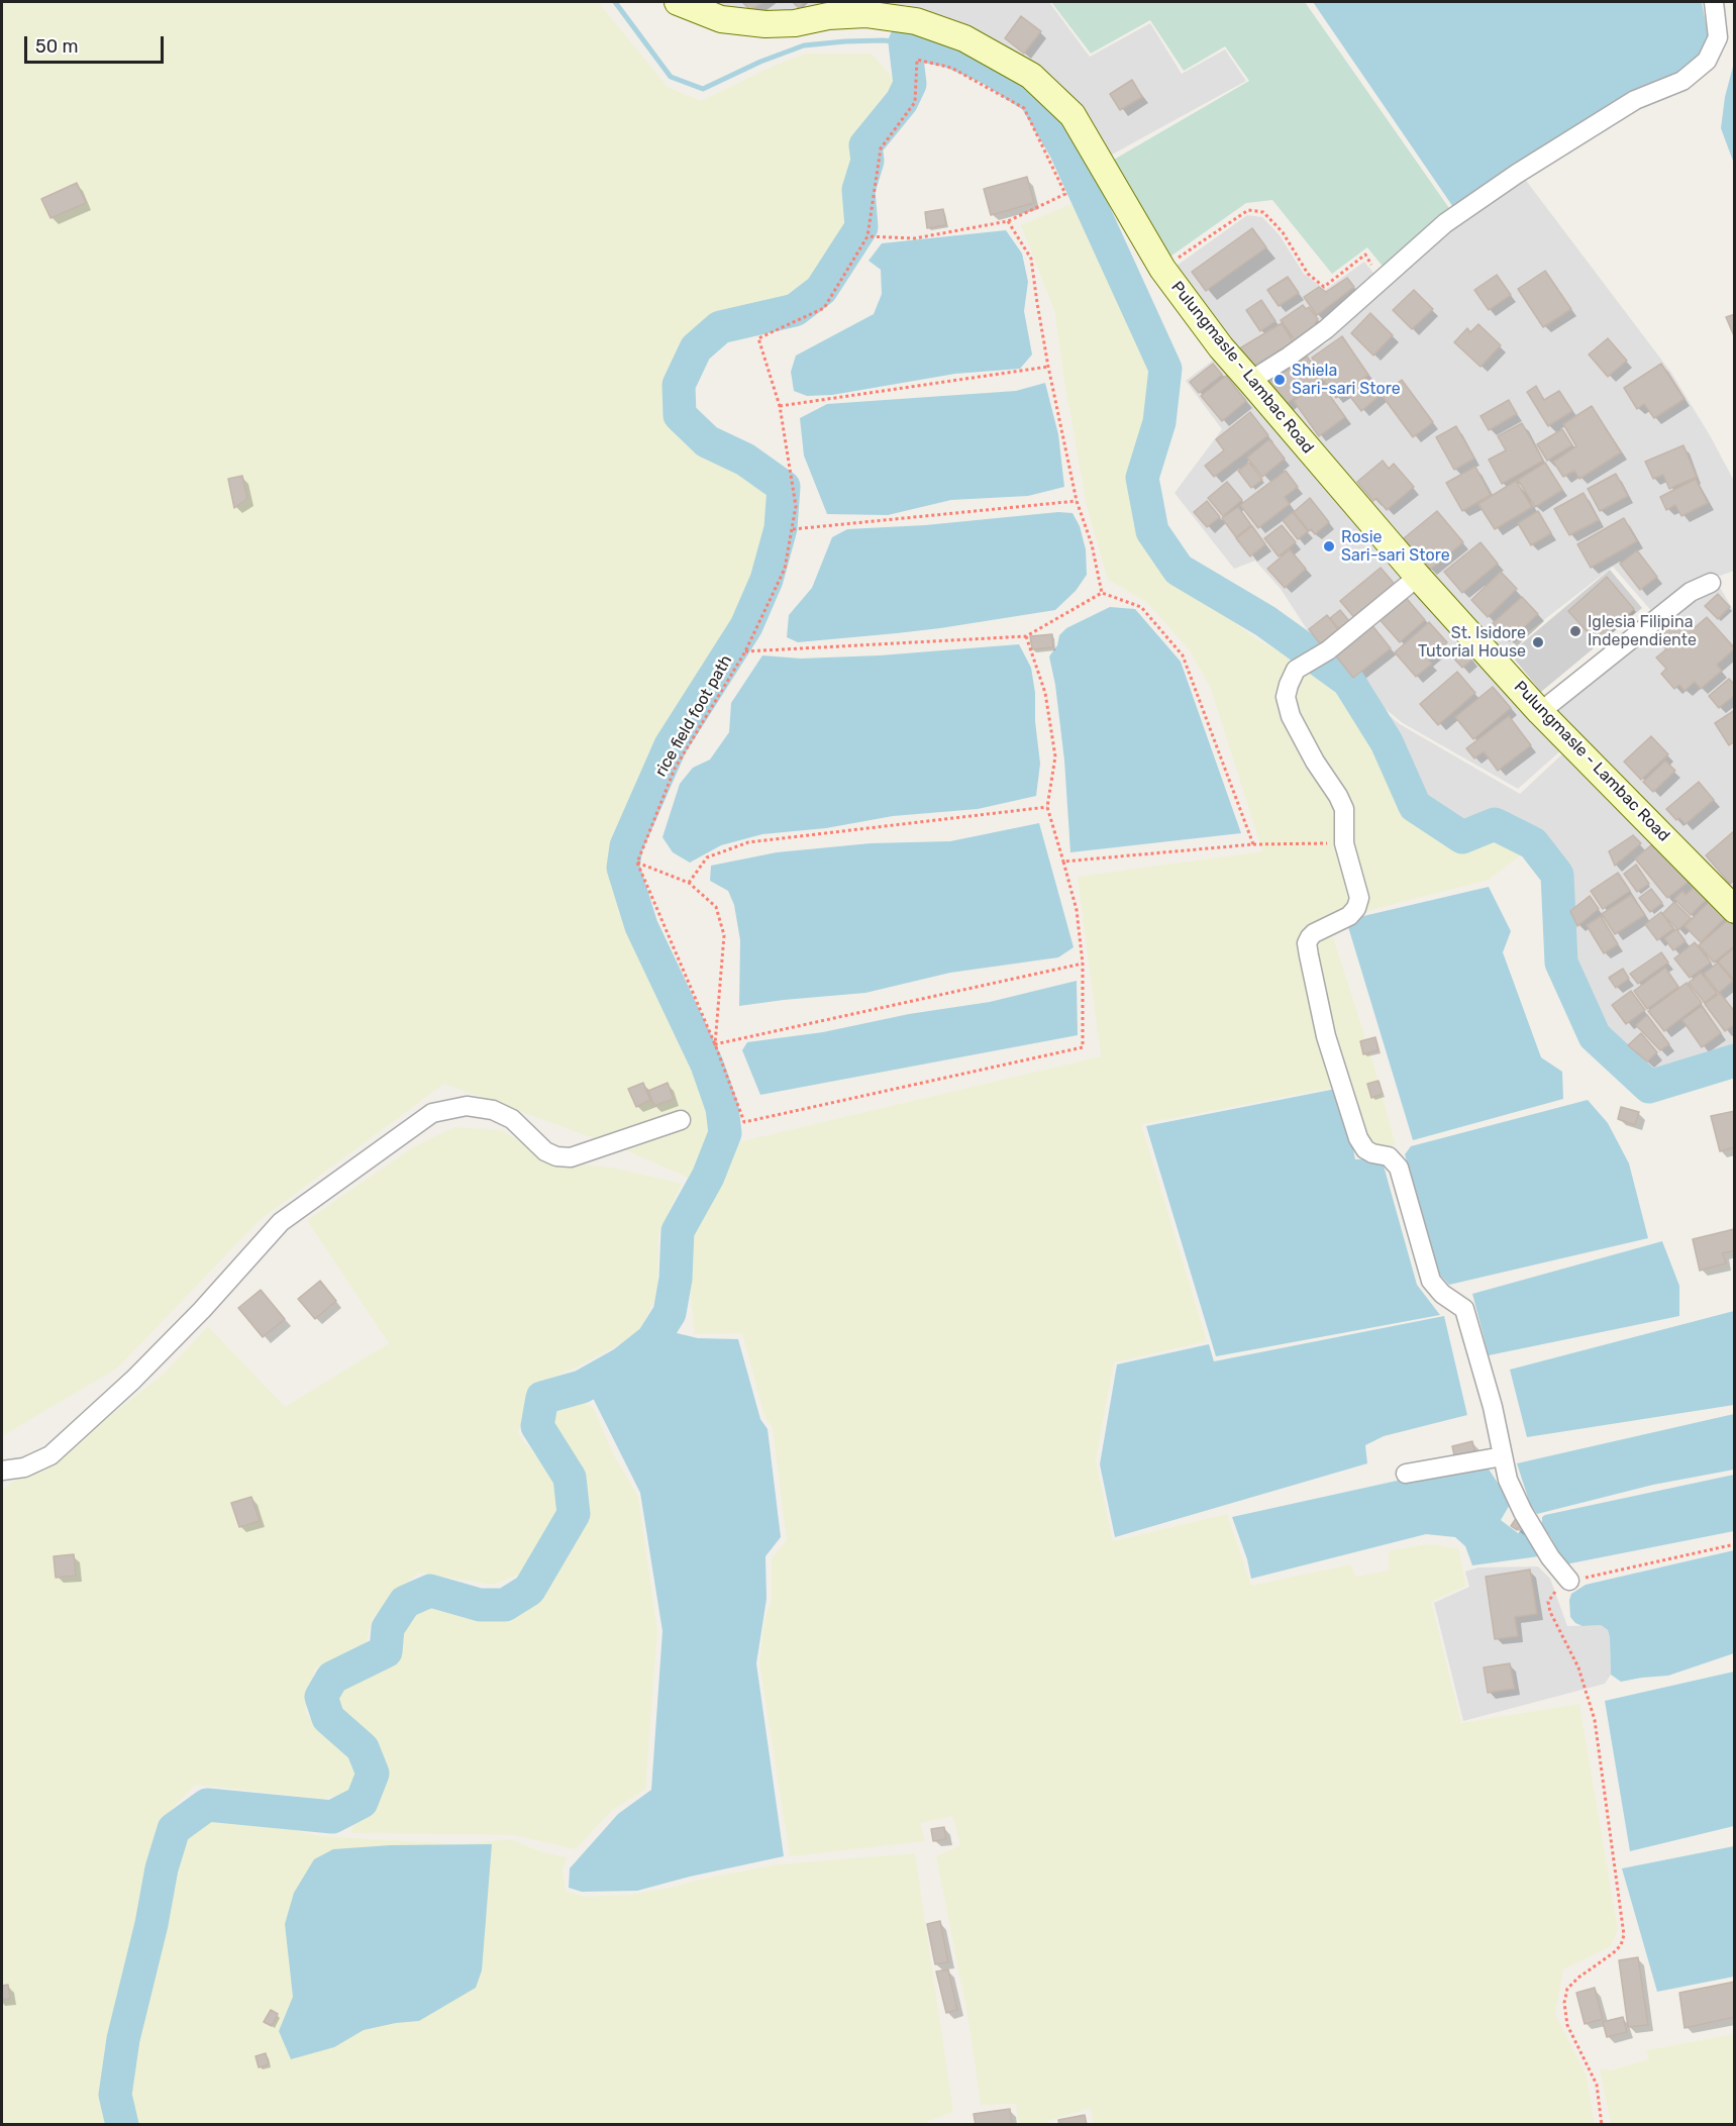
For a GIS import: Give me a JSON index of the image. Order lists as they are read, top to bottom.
{
  "streets": {
    "street": ["Pulungmasle - Lambac Road"],
    "path": ["rice field foot path"]
  },
  "places": [
    "Shiela Sari-sari Store",
    "Rosie Sari-sari Store",
    "Iglesia Filipina Independiente",
    "St. Isidore Tutorial House"
  ],
  "scale_bar": "50 m"
}
